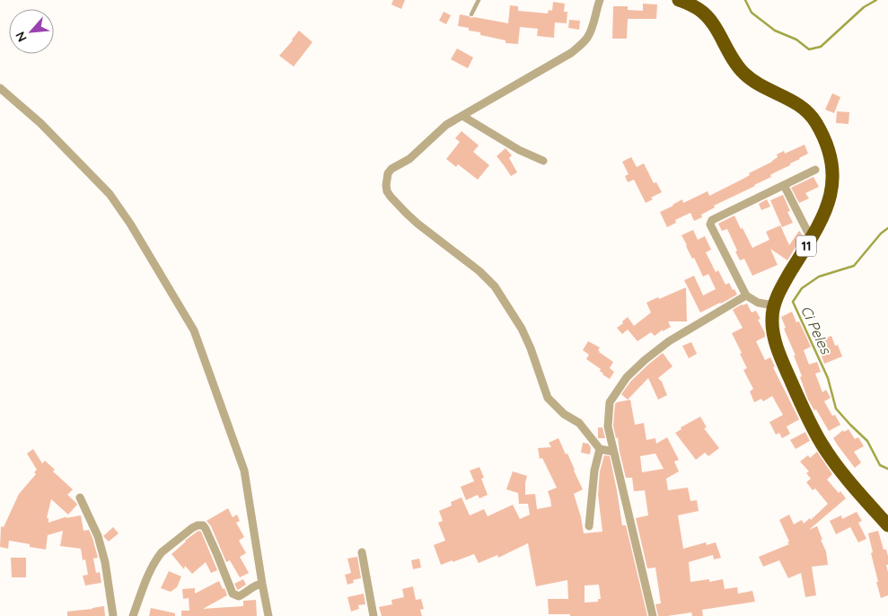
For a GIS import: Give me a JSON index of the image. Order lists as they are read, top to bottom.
{
  "streets": {
    "highway": ["11"]
  },
  "water": ["Ci Peles"],
  "north": "bottom left"
}
